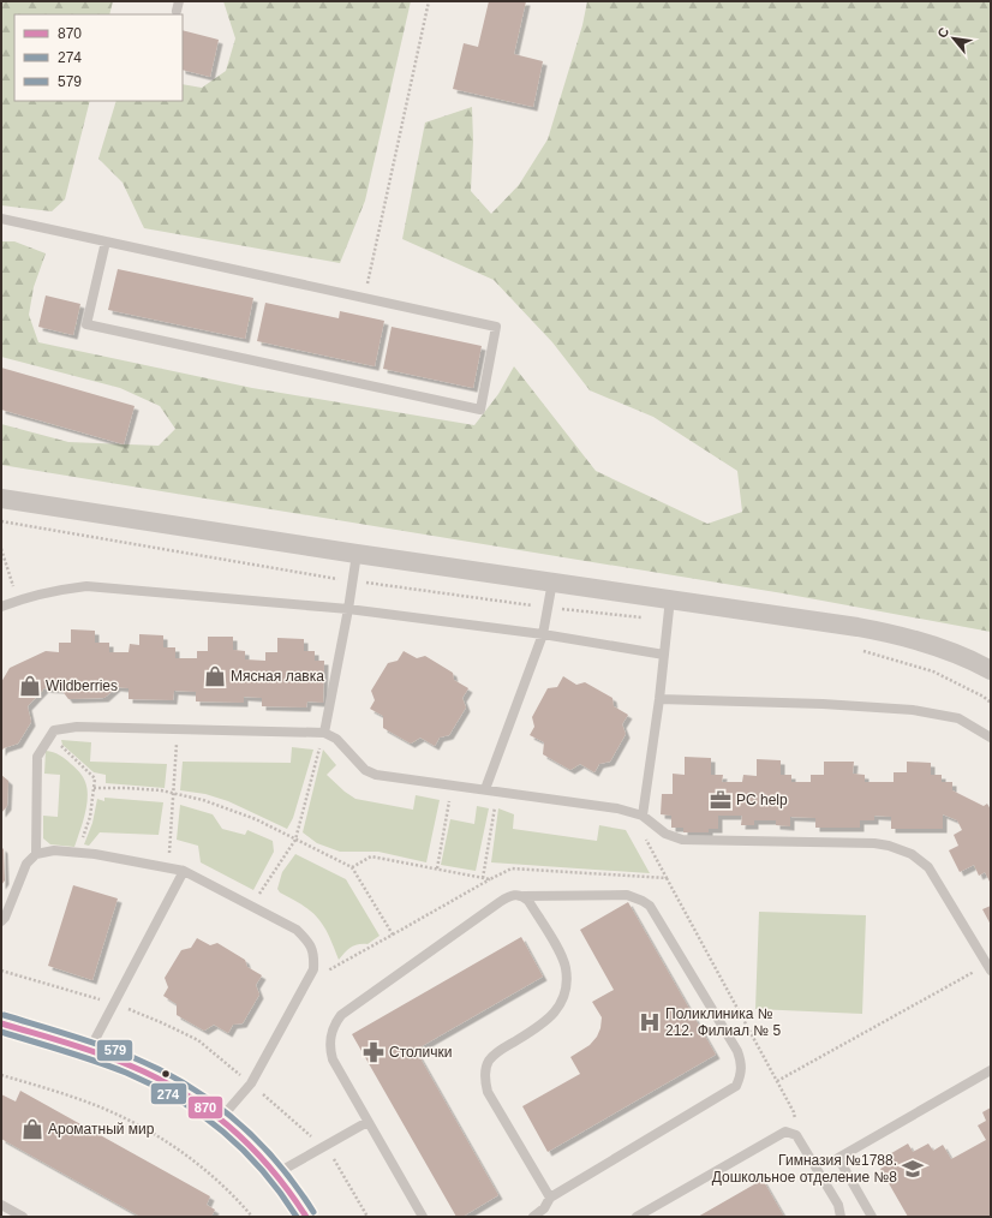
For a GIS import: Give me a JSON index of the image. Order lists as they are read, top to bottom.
{
  "places": {
    "shop": ["Мясная лавка", "Wildberries", "Ароматный мир"],
    "office": ["PC help"],
    "hospital": ["Поликлиника № 212. Филиал № 5"],
    "pharmacy": ["Столички"],
    "school or university": ["Гимназия №1788. Дошкольное отделение №8"]
  },
  "lines": ["transit line 579", "transit line 870", "transit line 274"],
  "legend": ["870", "274", "579"],
  "north": "top left"
}
